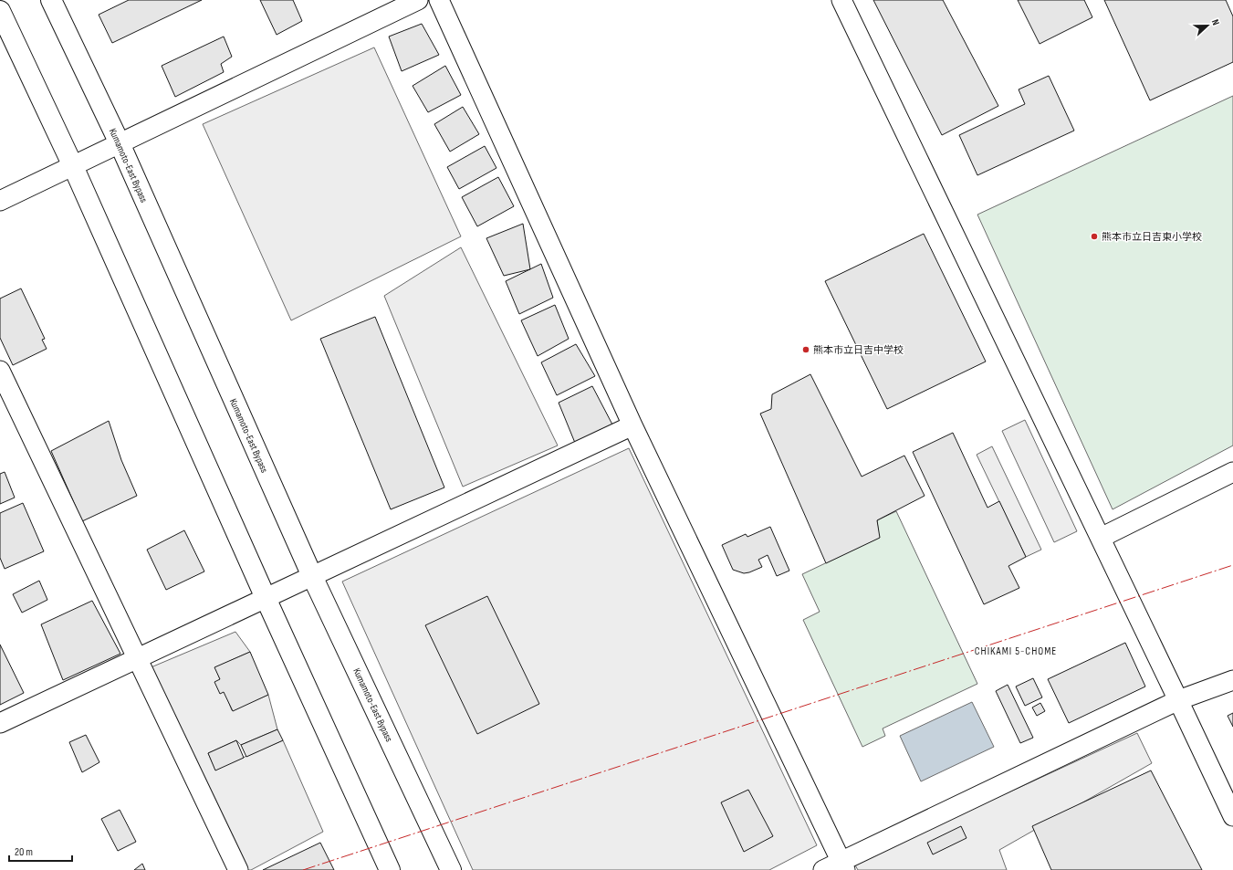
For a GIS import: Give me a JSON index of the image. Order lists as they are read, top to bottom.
{
  "streets": {
    "highway": ["Kumamoto-East Bypass"]
  },
  "districts": ["CHIKAMI 5-CHOME"],
  "places": ["熊本市立日吉東小学校", "熊本市立日吉中学校"],
  "scale_bar": "20 m",
  "north": "right"
}
